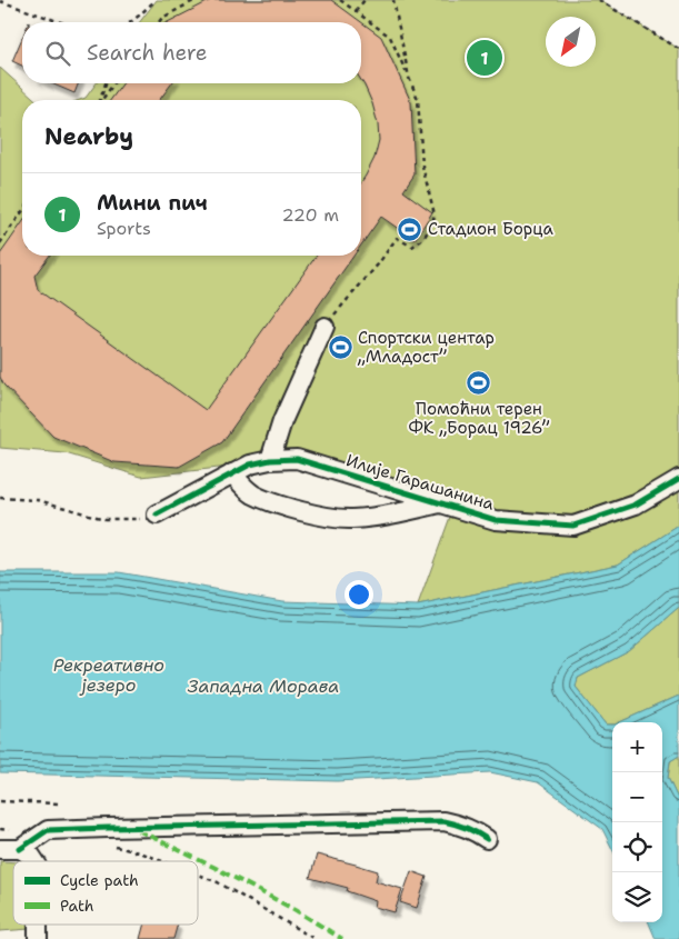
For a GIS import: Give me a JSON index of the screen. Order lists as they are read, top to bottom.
{
  "streets": {
    "street": ["Илије Гарашанина"]
  },
  "water": ["Рекреативно језеро", "Западна Морава"],
  "places": {
    "sports": ["Стадион Борца", "Спортски центар „Младост”", "Помоћни терен ФК „Борац 1926”"]
  },
  "legend": ["Cycle path", "Path"],
  "north": "bottom left",
  "page": {
    "search": "Search here",
    "pins": "1",
    "heading": "Nearby",
    "list": [
      {
        "mark": "1",
        "name": "Мини пич",
        "note": "Sports",
        "value": "220 m"
      }
    ],
    "map_buttons": ["+", "−"]
  }
}
